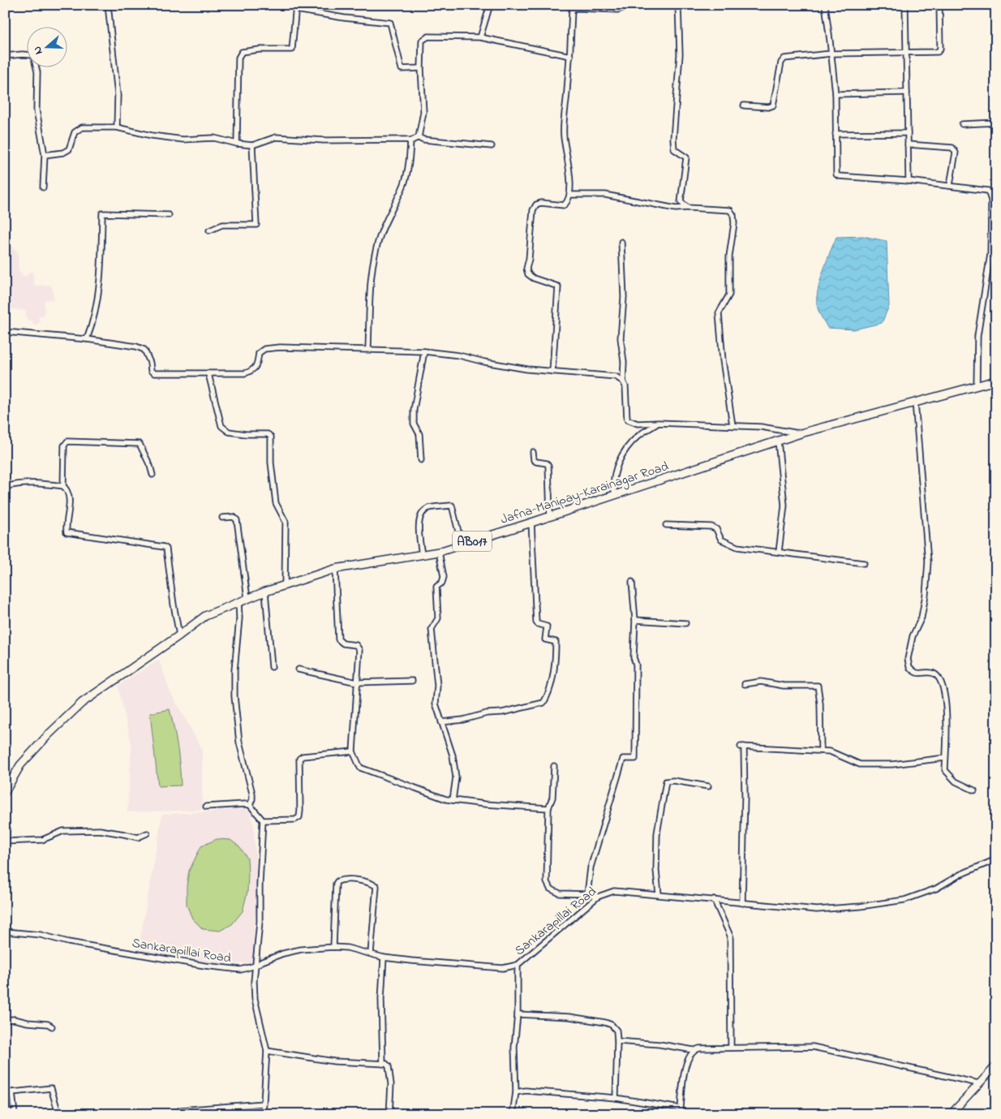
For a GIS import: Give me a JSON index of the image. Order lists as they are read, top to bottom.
{
  "streets": {
    "main road": ["Jafna-Manipay-Karainagar Road", "AB017"],
    "street": ["Sankarapillai Road"]
  },
  "north": "left"
}
